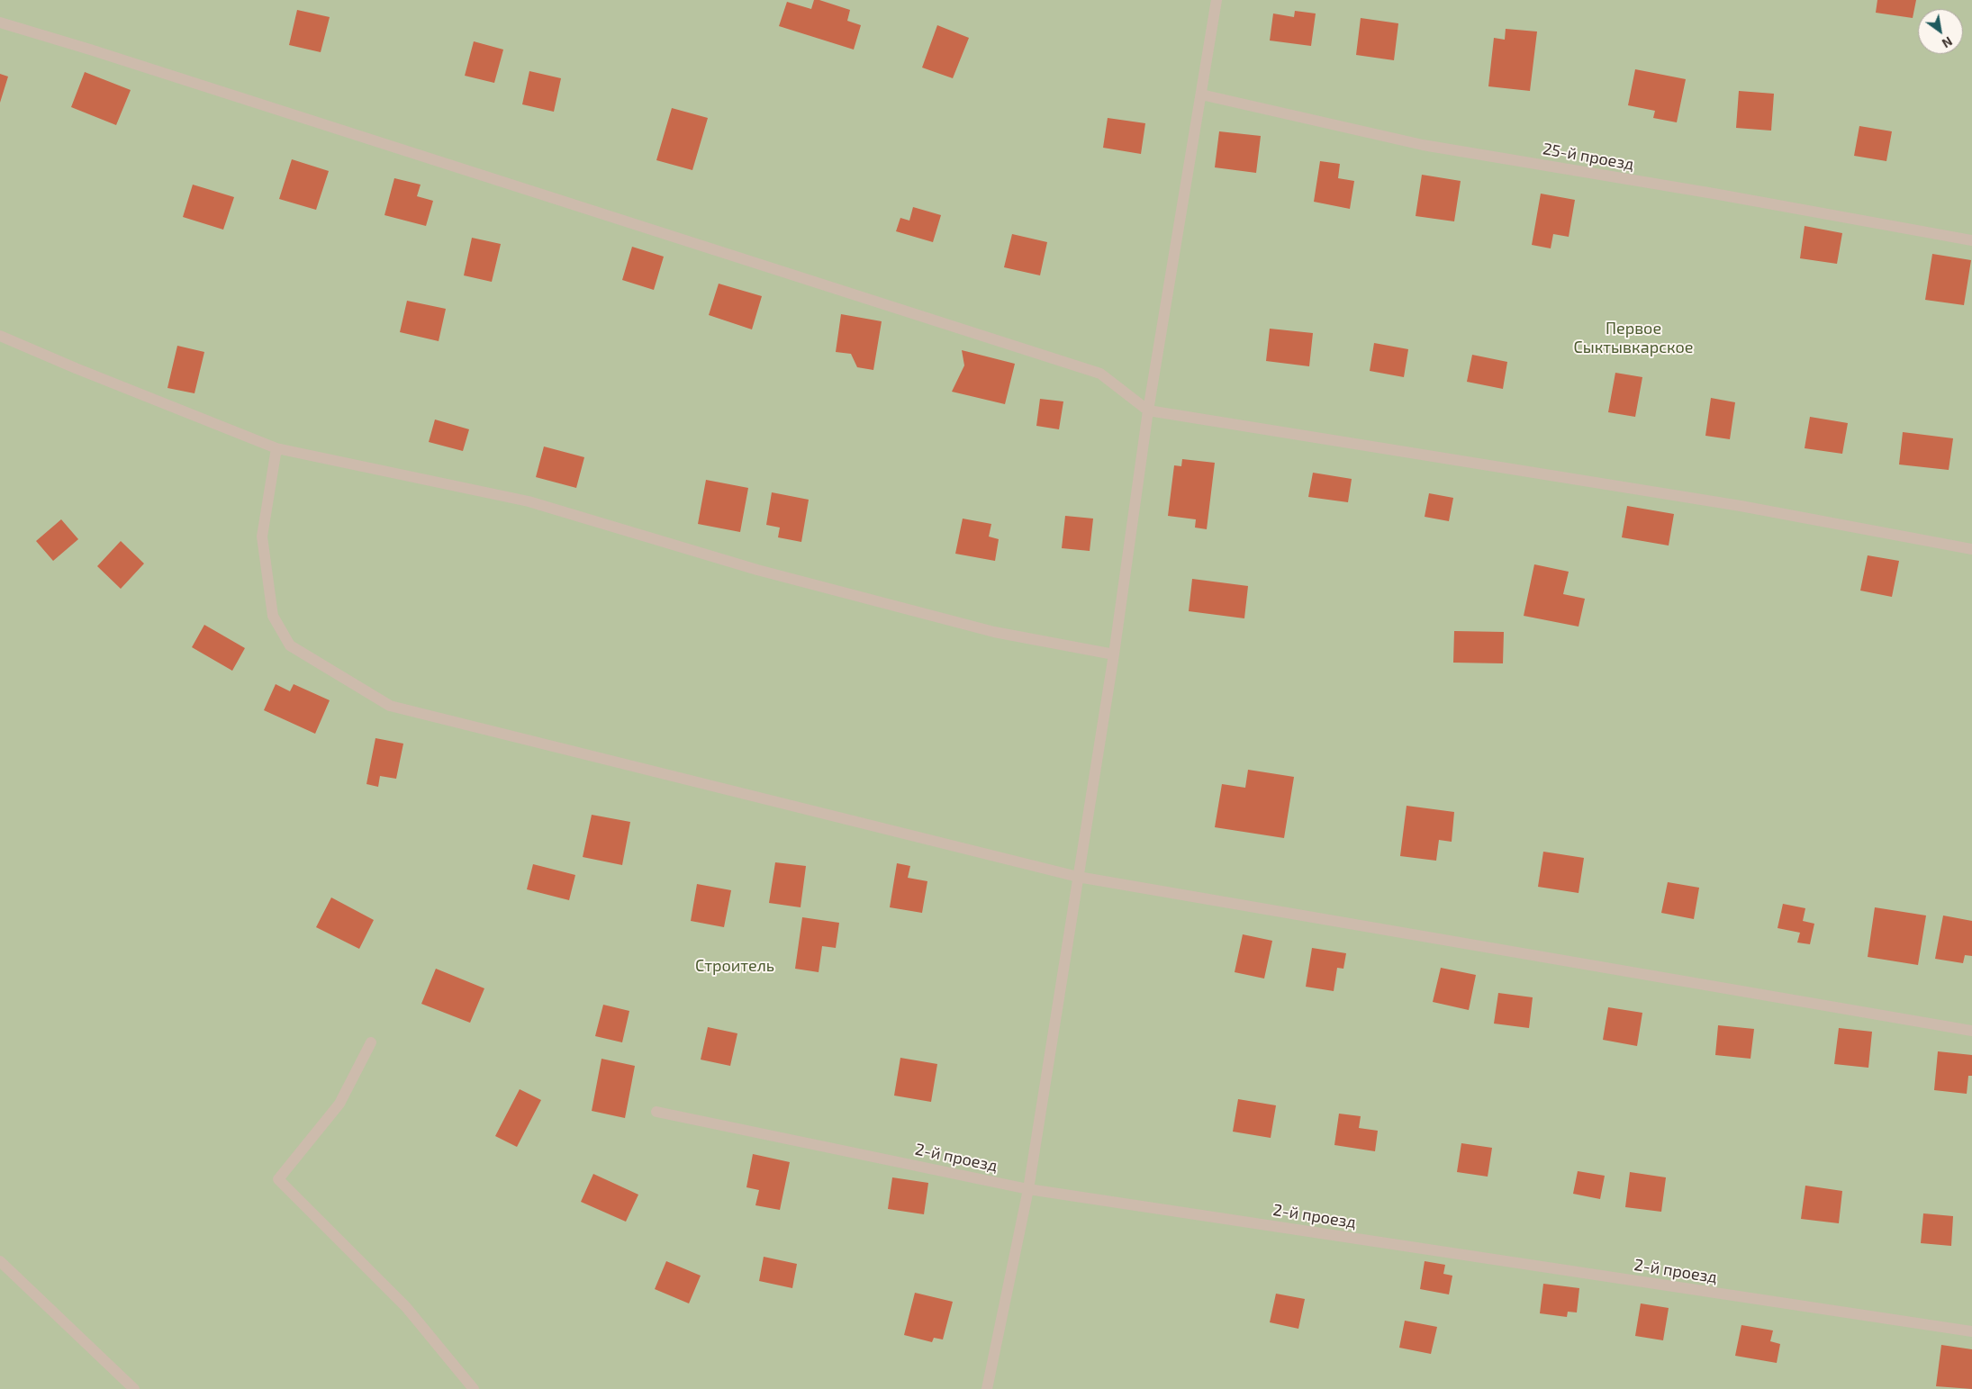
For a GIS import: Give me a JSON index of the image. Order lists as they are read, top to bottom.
{
  "streets": {
    "street": ["25-й проезд", "2-й проезд"]
  },
  "parks": ["Первое Сыктывкарское", "Строитель"],
  "north": "bottom right"
}
